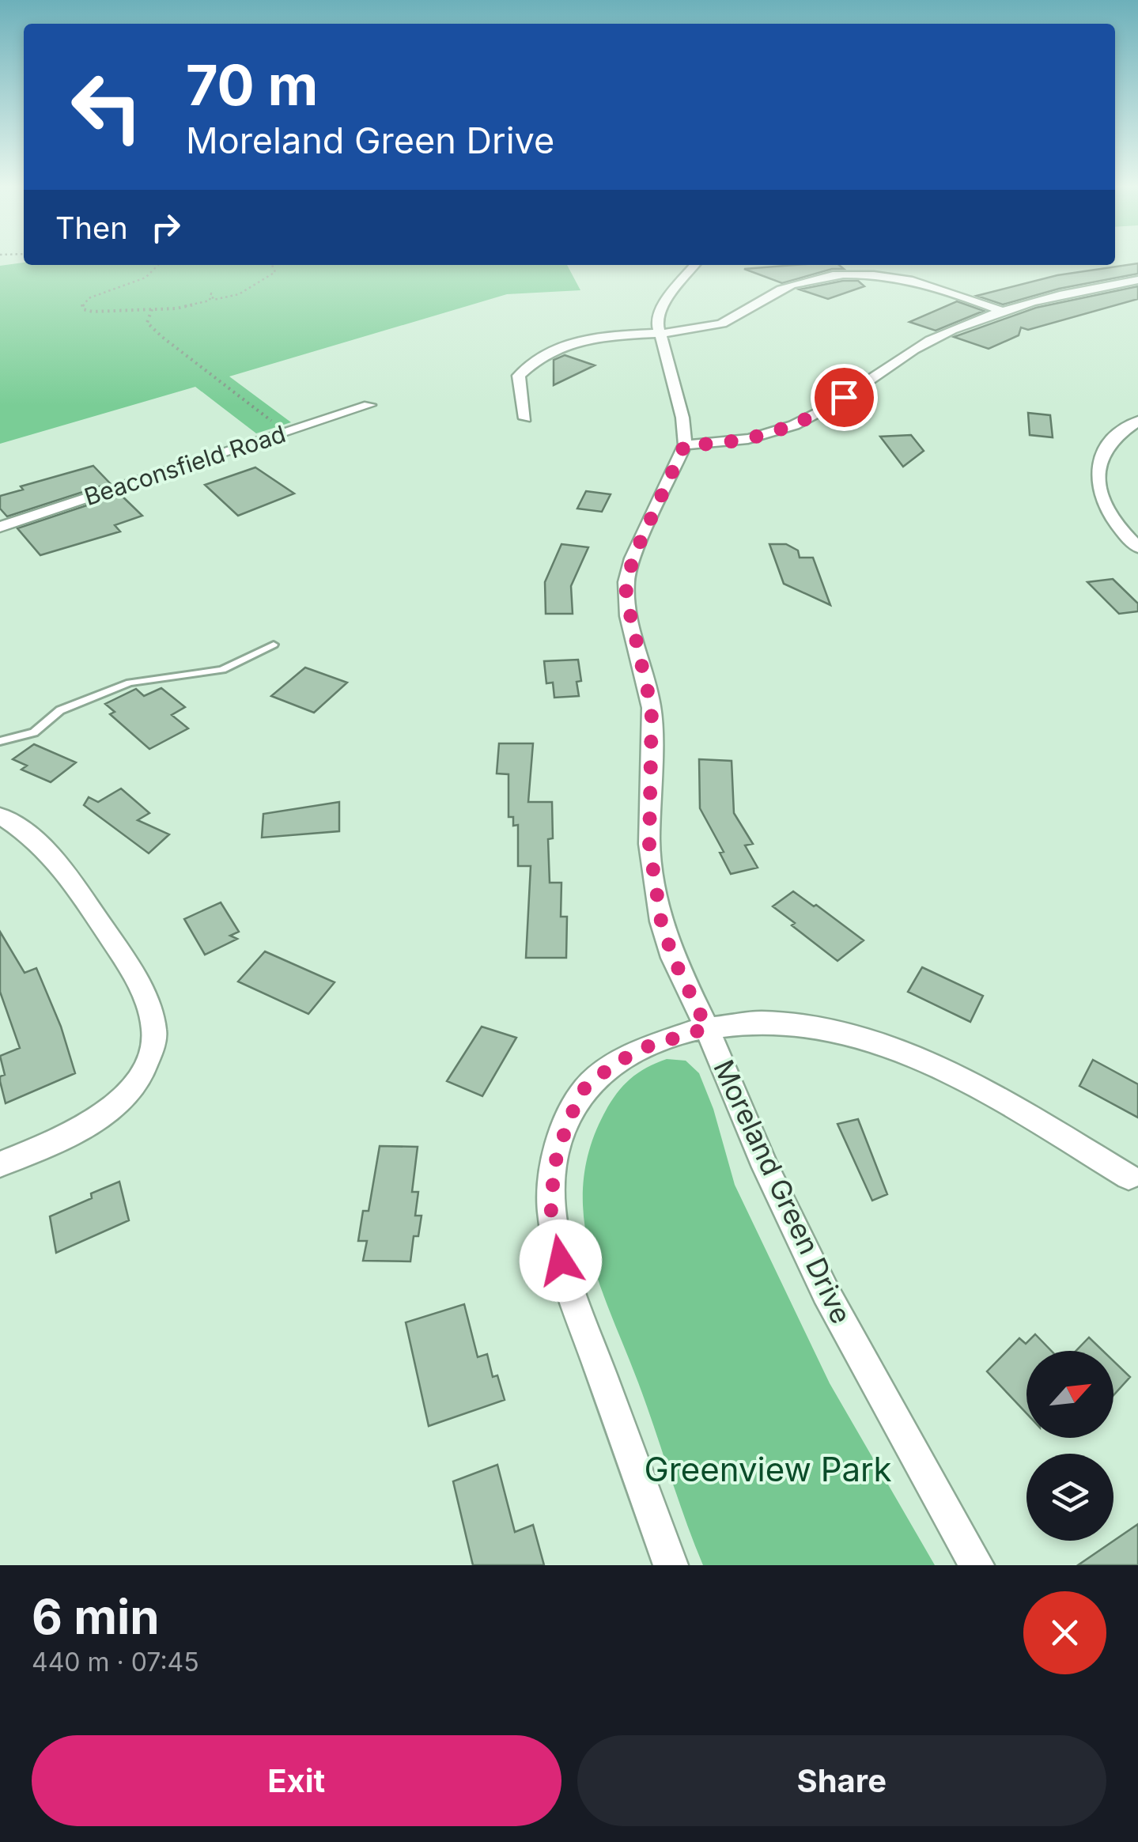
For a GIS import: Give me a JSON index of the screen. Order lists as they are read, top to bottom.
{
  "streets": {
    "street": ["Beaconsfield Road", "Moreland Green Drive"]
  },
  "parks": ["Greenview Park"],
  "north": "top right",
  "page": {
    "turn": ["70 m", "Moreland Green Drive"],
    "then": "Then",
    "heading": ["6 min", "440 m · 07:45"],
    "buttons": ["Exit", "Share"]
  }
}
